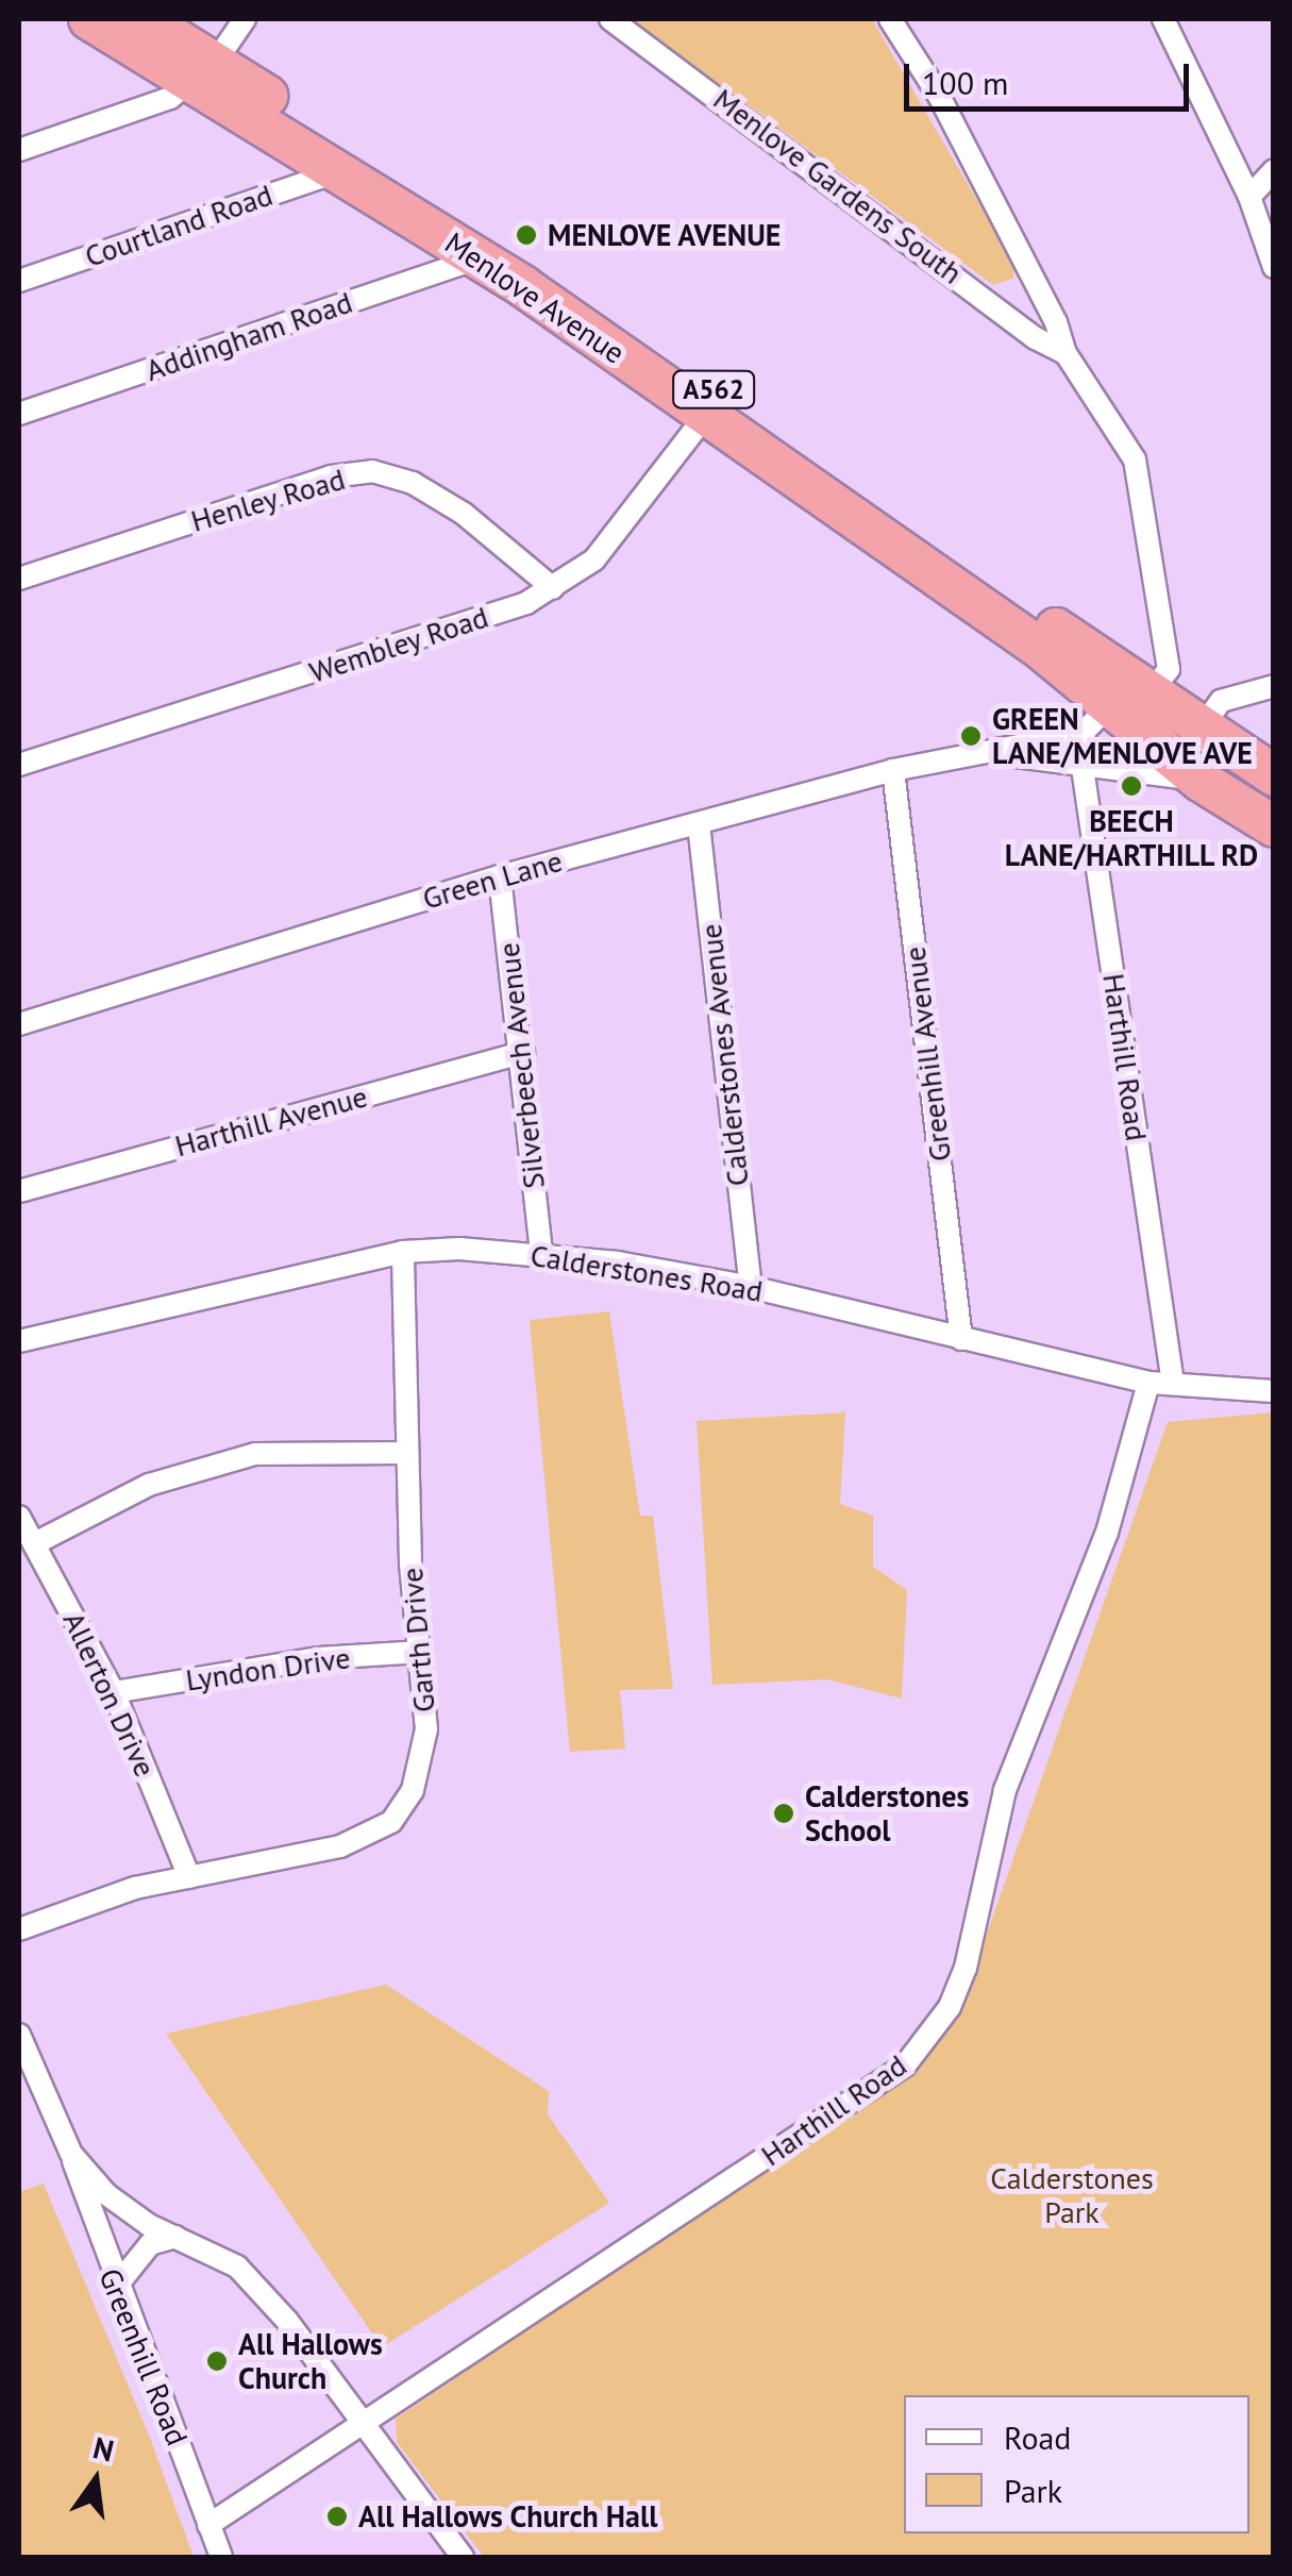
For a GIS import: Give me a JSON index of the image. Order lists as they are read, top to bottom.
{
  "streets": {
    "highway": ["Menlove Avenue", "A562"],
    "street": [
      "Menlove Gardens South",
      "Courtland Road",
      "Addingham Road",
      "Henley Road",
      "Wembley Road",
      "Green Lane",
      "Greenhill Avenue",
      "Calderstones Avenue",
      "Harthill Road",
      "Silverbeech Avenue",
      "Harthill Avenue",
      "Calderstones Road",
      "Garth Drive",
      "Lyndon Drive",
      "Allerton Drive",
      "Greenhill Road"
    ]
  },
  "crossings": [
    ["Courtland Road", "Menlove Avenue"],
    ["Menlove Avenue", "Addingham Road"],
    ["Menlove Avenue", "Wembley Road"],
    ["Menlove Avenue", "Green Lane"],
    ["Menlove Avenue", "Harthill Road"],
    ["Henley Road", "Wembley Road"],
    ["Green Lane", "Greenhill Avenue"],
    ["Green Lane", "Calderstones Avenue"],
    ["Green Lane", "Harthill Road"],
    ["Green Lane", "Silverbeech Avenue"],
    ["Greenhill Avenue", "Calderstones Road"],
    ["Calderstones Avenue", "Calderstones Road"],
    ["Harthill Road", "Calderstones Road"],
    ["Harthill Road", "Greenhill Road"],
    ["Silverbeech Avenue", "Harthill Avenue"],
    ["Silverbeech Avenue", "Calderstones Road"],
    ["Calderstones Road", "Garth Drive"],
    ["Garth Drive", "Lyndon Drive"],
    ["Garth Drive", "Allerton Drive"],
    ["Lyndon Drive", "Allerton Drive"]
  ],
  "parks": ["Calderstones Park"],
  "places": [
    "MENLOVE AVENUE",
    "GREEN LANE/MENLOVE AVE",
    "BEECH LANE/HARTHILL RD",
    "Calderstones School",
    "All Hallows Church",
    "All Hallows Church Hall"
  ],
  "legend": ["Road", "Park"],
  "scale_bar": "100 m",
  "north": "top"
}
